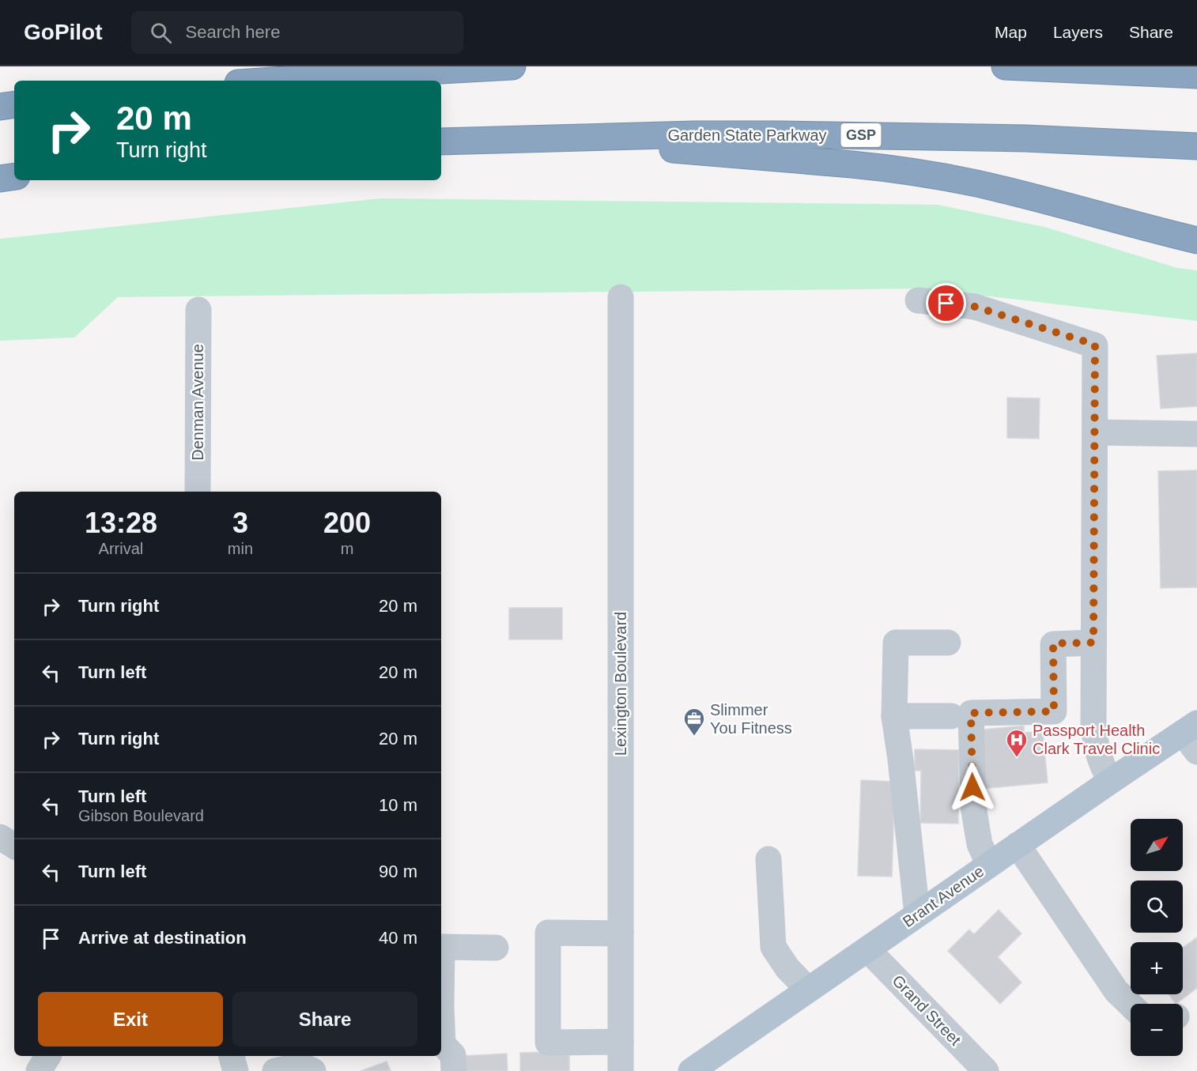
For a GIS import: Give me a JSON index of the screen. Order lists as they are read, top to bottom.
{
  "streets": {
    "highway": ["Garden State Parkway", "GSP"],
    "main road": ["Brant Avenue"],
    "street": ["Denman Avenue", "Lexington Boulevard", "Grand Street"]
  },
  "crossings": [
    ["Brant Avenue", "Grand Street"]
  ],
  "places": {
    "office": ["Slimmer You Fitness"],
    "hospital": ["Passport Health Clark Travel Clinic"]
  },
  "north": "top right",
  "page": {
    "header": "GoPilot",
    "search": "Search here",
    "nav": ["Map", "Layers", "Share"],
    "turn": ["20 m", "Turn right"],
    "eta": [
      "13:28",
      "Arrival",
      "3",
      "min",
      "200",
      "m"
    ],
    "list": [
      {
        "name": "Turn right",
        "value": "20 m"
      },
      {
        "name": "Turn left",
        "value": "20 m"
      },
      {
        "name": "Turn right",
        "value": "20 m"
      },
      {
        "name": "Turn left",
        "note": "Gibson Boulevard",
        "value": "10 m"
      },
      {
        "name": "Turn left",
        "value": "90 m"
      },
      {
        "name": "Arrive at destination",
        "value": "40 m"
      }
    ],
    "map_buttons": ["+", "−"],
    "buttons": ["Exit", "Share"]
  }
}
